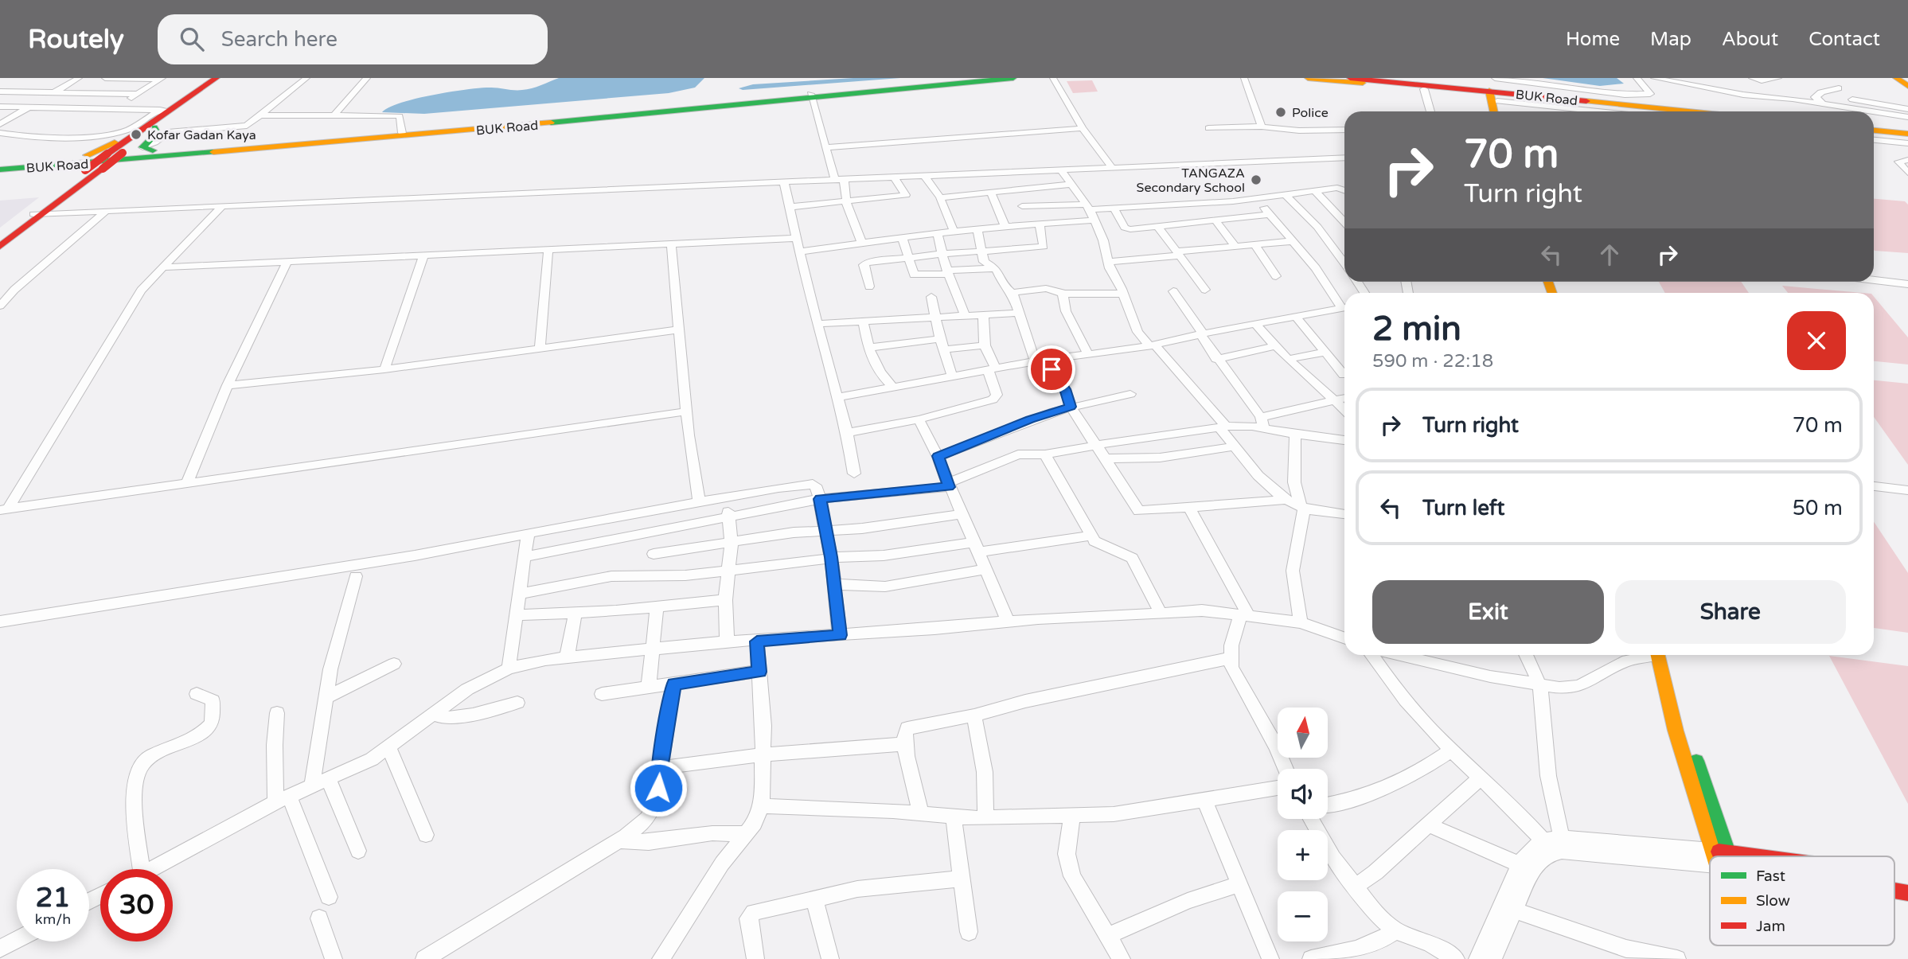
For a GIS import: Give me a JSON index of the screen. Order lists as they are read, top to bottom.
{
  "streets": {
    "main road": ["BUK Road"]
  },
  "places": ["Police", "Kofar Gadan Kaya", "TANGAZA Secondary School"],
  "legend": ["Fast", "Slow", "Jam"],
  "north": "top",
  "page": {
    "header": "Routely",
    "search": "Search here",
    "nav": [
      "Home",
      "Map",
      "About",
      "Contact"
    ],
    "turn": ["70 m", "Turn right"],
    "heading": ["2 min", "590 m · 22:18"],
    "list": [
      {
        "name": "Turn right",
        "value": "70 m"
      },
      {
        "name": "Turn left",
        "value": "50 m"
      }
    ],
    "buttons": ["Exit", "Share"],
    "map_buttons": ["+", "−"],
    "speed": "21 km/h",
    "limit": "30"
  }
}
